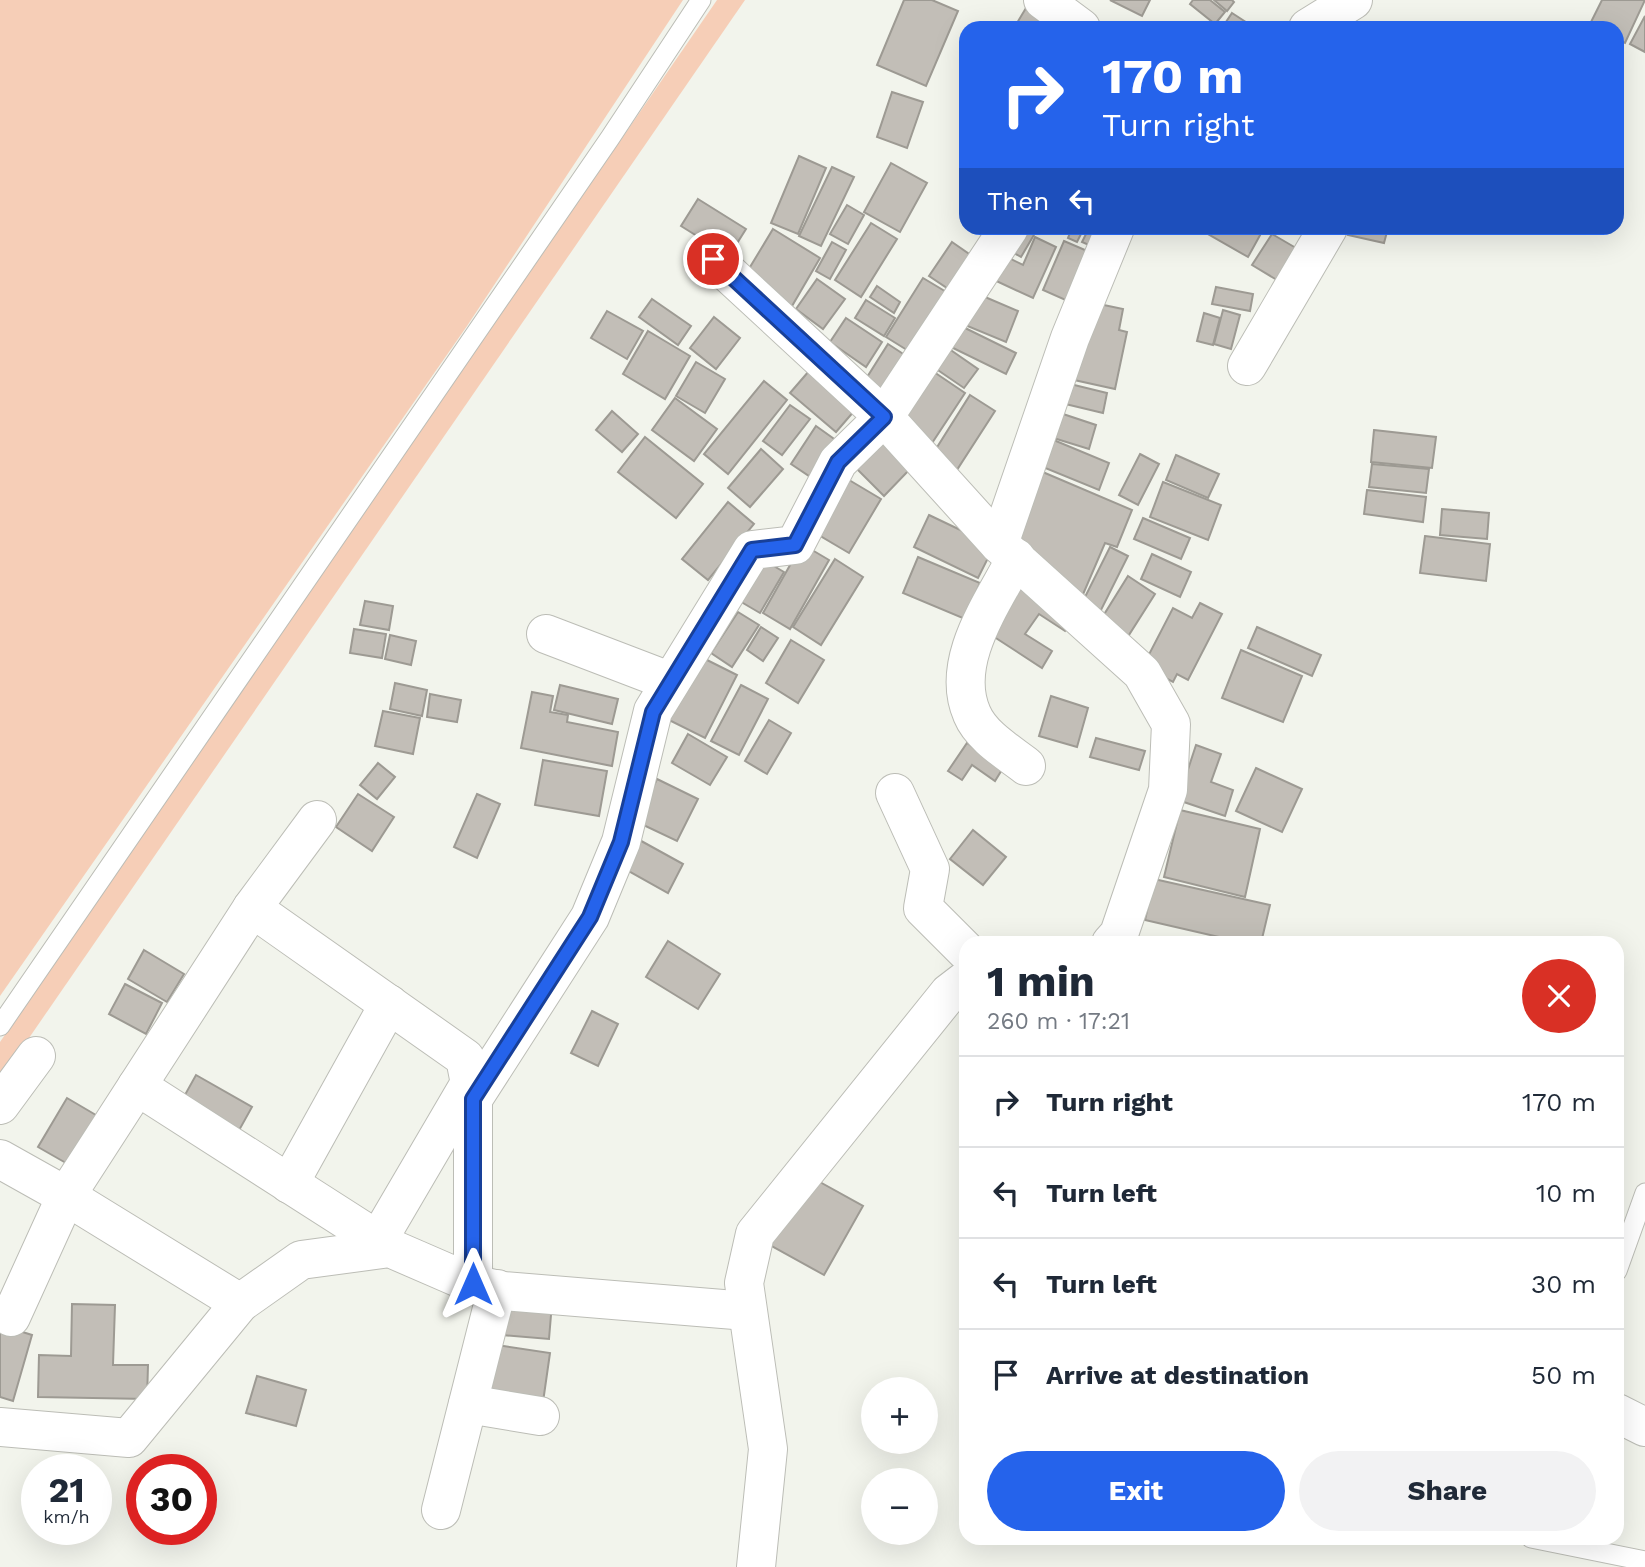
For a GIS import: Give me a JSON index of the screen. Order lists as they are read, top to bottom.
{
  "page": {
    "turn": ["170 m", "Turn right"],
    "then": "Then",
    "heading": ["1 min", "260 m · 17:21"],
    "list": [
      {
        "name": "Turn right",
        "value": "170 m"
      },
      {
        "name": "Turn left",
        "value": "10 m"
      },
      {
        "name": "Turn left",
        "value": "30 m"
      },
      {
        "name": "Arrive at destination",
        "value": "50 m"
      }
    ],
    "map_buttons": ["+", "−"],
    "buttons": ["Exit", "Share"],
    "speed": "21 km/h",
    "limit": "30"
  }
}
